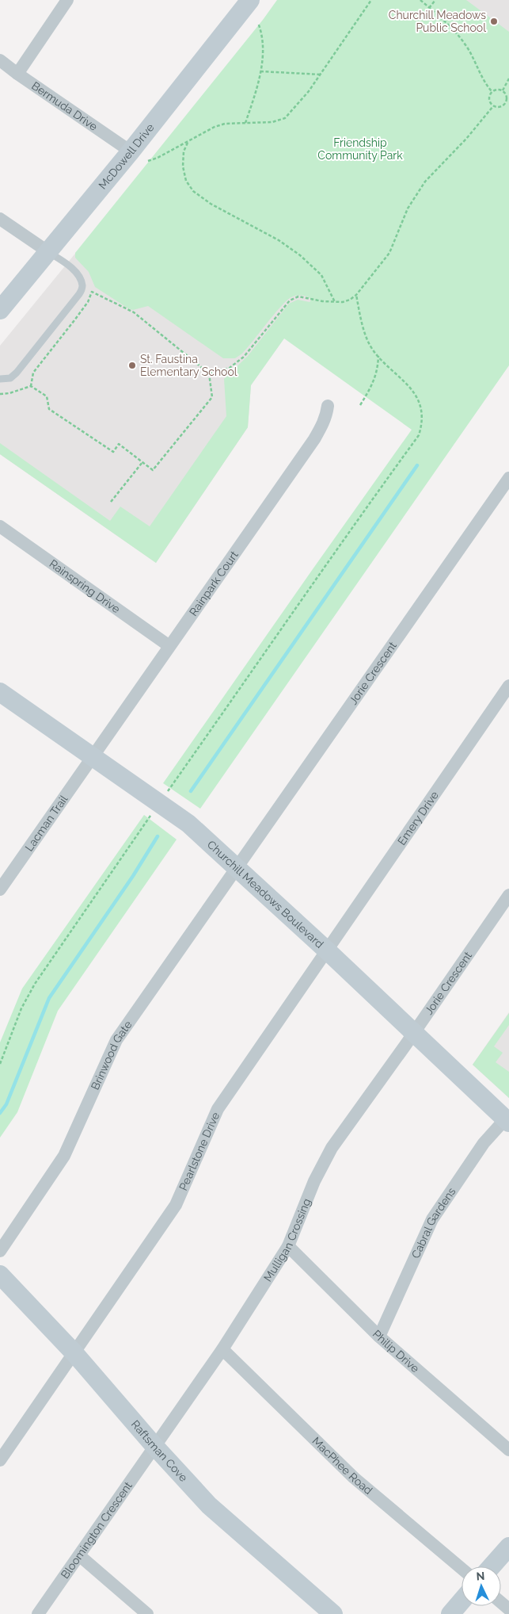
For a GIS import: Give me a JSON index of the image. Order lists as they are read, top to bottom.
{
  "streets": {
    "street": [
      "Bermuda Drive",
      "McDowell Drive",
      "Rainpark Court",
      "Rainspring Drive",
      "Jorie Crescent",
      "Emery Drive",
      "Lacman Trail",
      "Churchill Meadows Boulevard",
      "Brinwood Gate",
      "Pearlstone Drive",
      "Cabral Gardens",
      "Mulligan Crossing",
      "Philip Drive",
      "Raftsman Cove",
      "MacPhee Road",
      "Bloomington Crescent"
    ]
  },
  "crossings": [
    ["Bermuda Drive", "McDowell Drive"],
    ["Rainpark Court", "Rainspring Drive"],
    ["Rainpark Court", "Lacman Trail"],
    ["Rainpark Court", "Churchill Meadows Boulevard"],
    ["Jorie Crescent", "Churchill Meadows Boulevard"],
    ["Jorie Crescent", "Brinwood Gate"],
    ["Jorie Crescent", "Mulligan Crossing"],
    ["Emery Drive", "Churchill Meadows Boulevard"],
    ["Emery Drive", "Pearlstone Drive"],
    ["Lacman Trail", "Churchill Meadows Boulevard"],
    ["Churchill Meadows Boulevard", "Brinwood Gate"],
    ["Churchill Meadows Boulevard", "Pearlstone Drive"],
    ["Churchill Meadows Boulevard", "Cabral Gardens"],
    ["Churchill Meadows Boulevard", "Mulligan Crossing"],
    ["Pearlstone Drive", "Raftsman Cove"],
    ["Cabral Gardens", "Philip Drive"],
    ["Mulligan Crossing", "Philip Drive"],
    ["Mulligan Crossing", "Raftsman Cove"],
    ["Mulligan Crossing", "MacPhee Road"],
    ["Mulligan Crossing", "Bloomington Crescent"],
    ["Raftsman Cove", "Bloomington Crescent"]
  ],
  "parks": ["Friendship Community Park"],
  "places": ["Churchill Meadows Public School", "St. Faustina Elementary School"],
  "north": "top"
}
